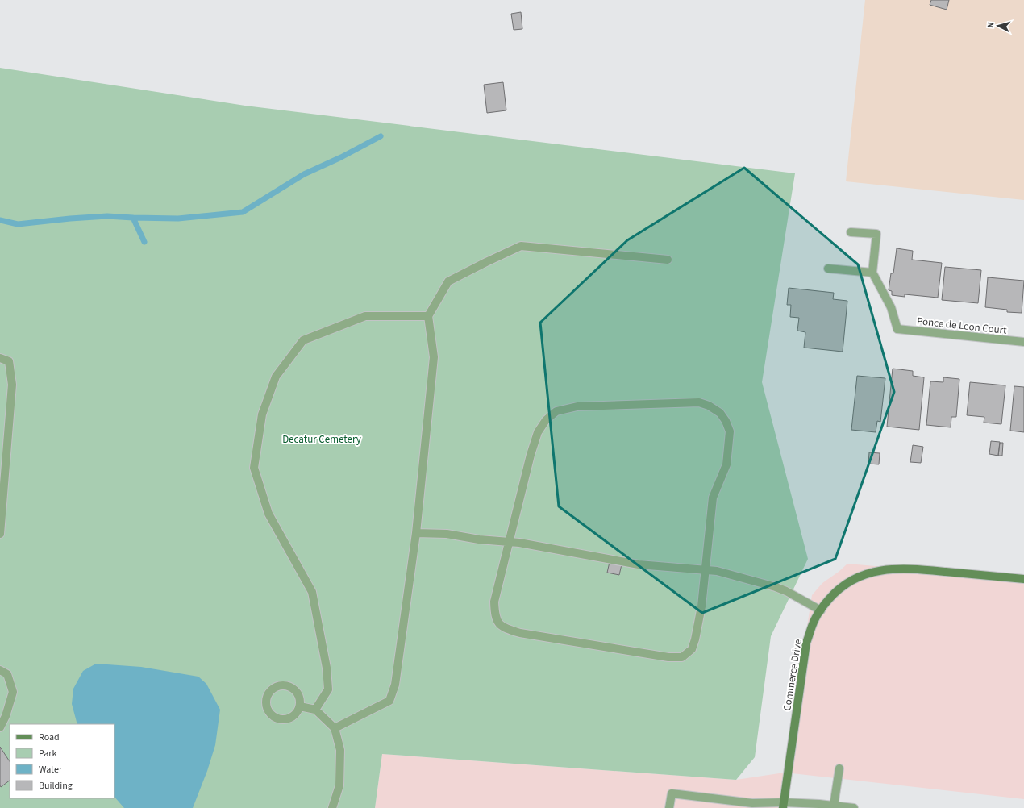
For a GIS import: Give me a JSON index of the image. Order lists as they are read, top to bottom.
{
  "streets": {
    "main road": ["Commerce Drive"],
    "street": ["Ponce de Leon Court"]
  },
  "parks": ["Decatur Cemetery"],
  "legend": [
    "Road",
    "Park",
    "Water",
    "Building"
  ],
  "north": "left"
}
